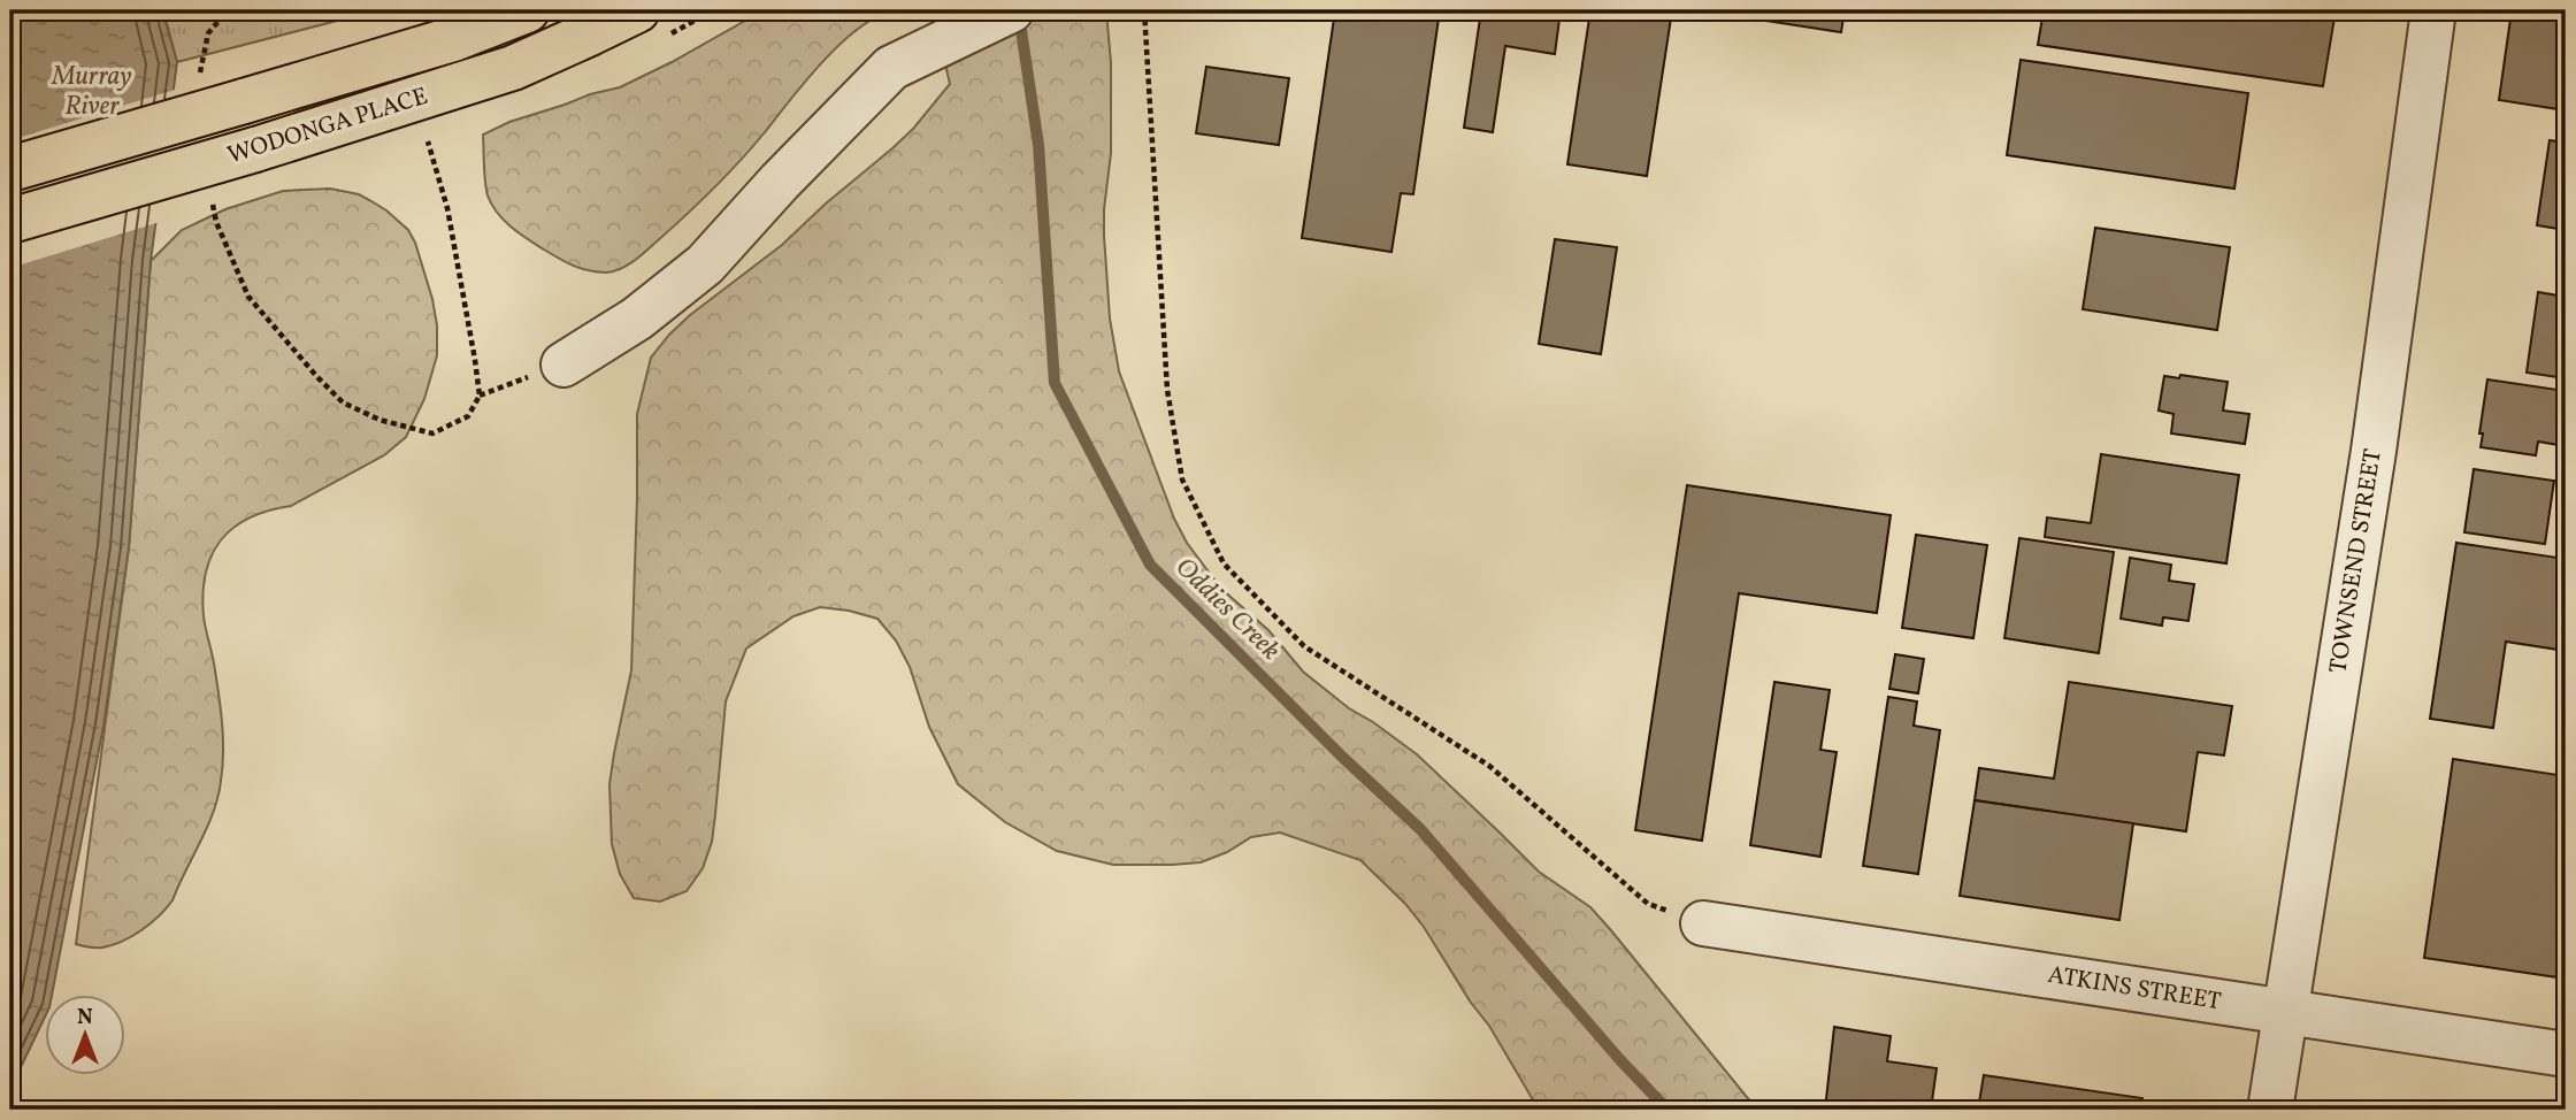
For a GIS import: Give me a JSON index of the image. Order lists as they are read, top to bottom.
{
  "streets": {
    "main road": ["WODONGA PLACE"],
    "street": ["TOWNSEND STREET", "ATKINS STREET"]
  },
  "crossings": [
    ["TOWNSEND STREET", "ATKINS STREET"]
  ],
  "water": ["Murray River", "Oddies Creek"],
  "north": "top"
}
